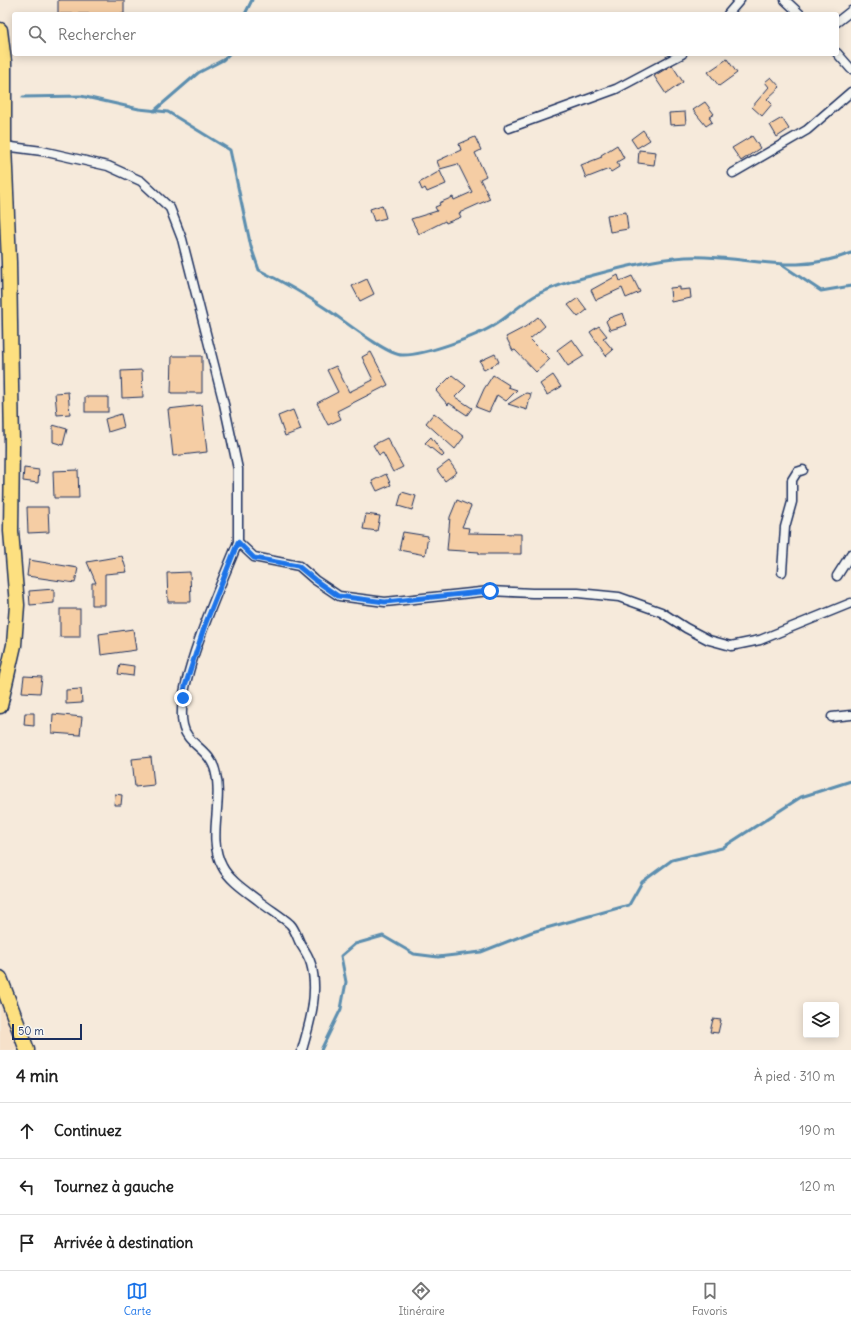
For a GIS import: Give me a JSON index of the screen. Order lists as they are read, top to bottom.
{
  "scale_bar": "50 m",
  "page": {
    "search": "Rechercher",
    "scale": "50 m",
    "heading": ["4 min", "À pied · 310 m"],
    "list": [
      ["Continuez", "190 m"],
      ["Tournez à gauche", "120 m"],
      "Arrivée à destination"
    ],
    "nav": ["Carte", "Itinéraire", "Favoris"]
  }
}
